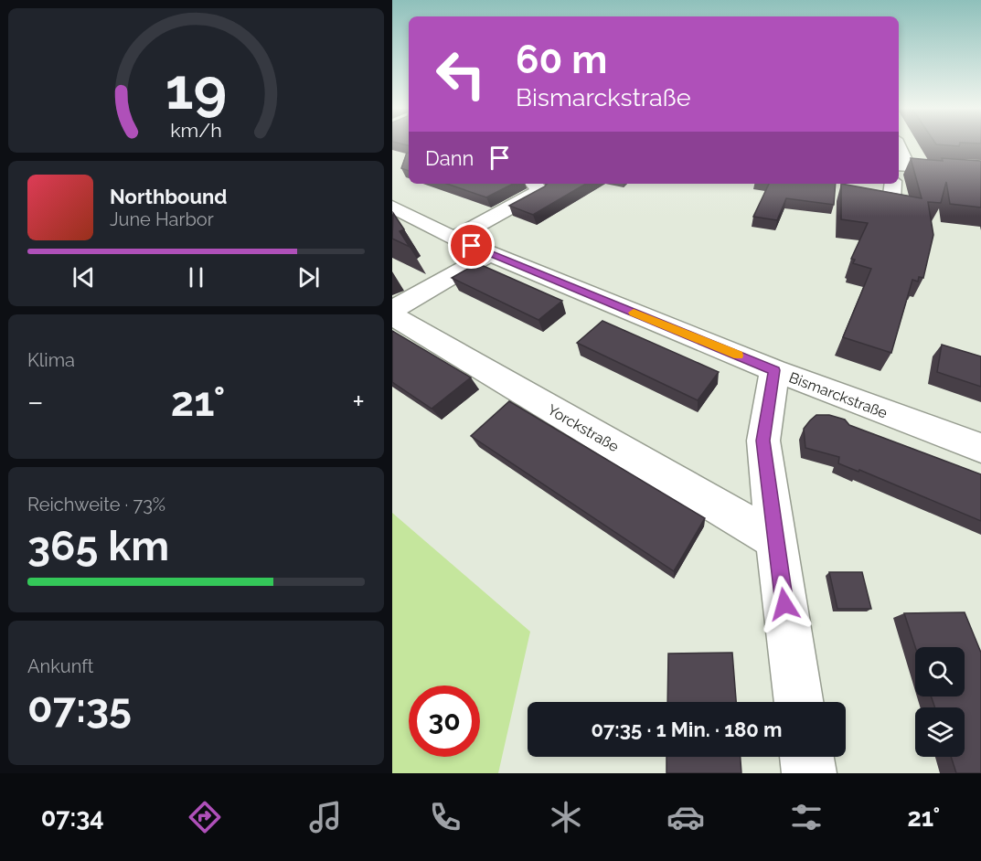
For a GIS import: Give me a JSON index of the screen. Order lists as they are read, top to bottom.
{
  "streets": {
    "street": ["Bismarckstraße", "Yorckstraße"]
  },
  "page": {
    "turn": ["60 m", "Bismarckstraße"],
    "then": "Dann",
    "song": ["Northbound", "June Harbor"],
    "tile": [
      "Klima",
      ["Reichweite · 73%", "365 km"],
      ["Ankunft", "07:35"]
    ],
    "heat": ["−", "21°", "+"],
    "limit": "30",
    "trip": "07:35 · 1 Min. · 180 m",
    "tabs": ["07:34", "21°"],
    "gauge": ["19", "km/h"]
  }
}
